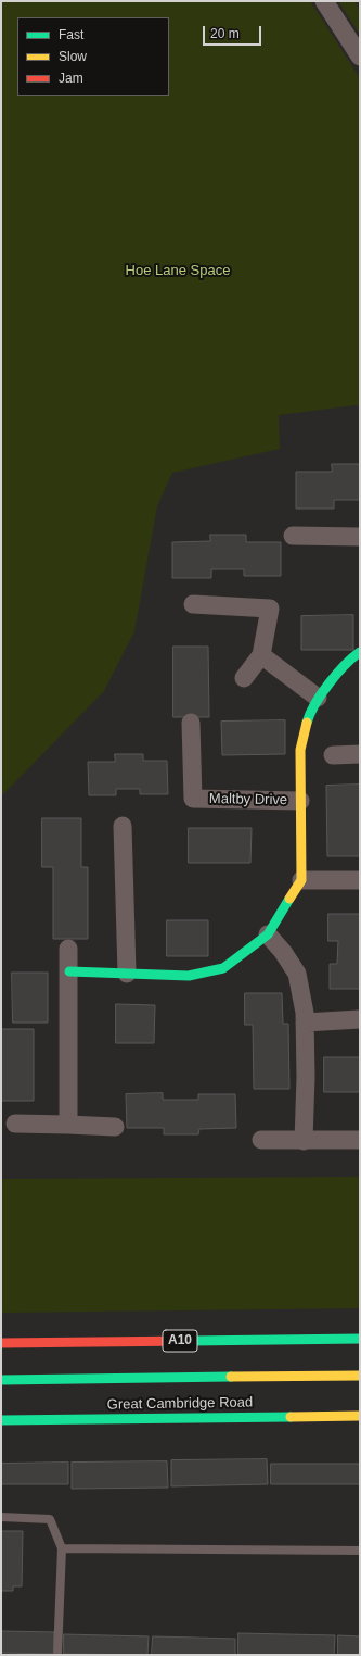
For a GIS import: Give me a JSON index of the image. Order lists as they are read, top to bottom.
{
  "streets": {
    "main road": ["Maltby Drive", "A10", "Great Cambridge Road"]
  },
  "parks": ["Hoe Lane Space"],
  "legend": ["Fast", "Slow", "Jam"],
  "scale_bar": "20 m"
}
